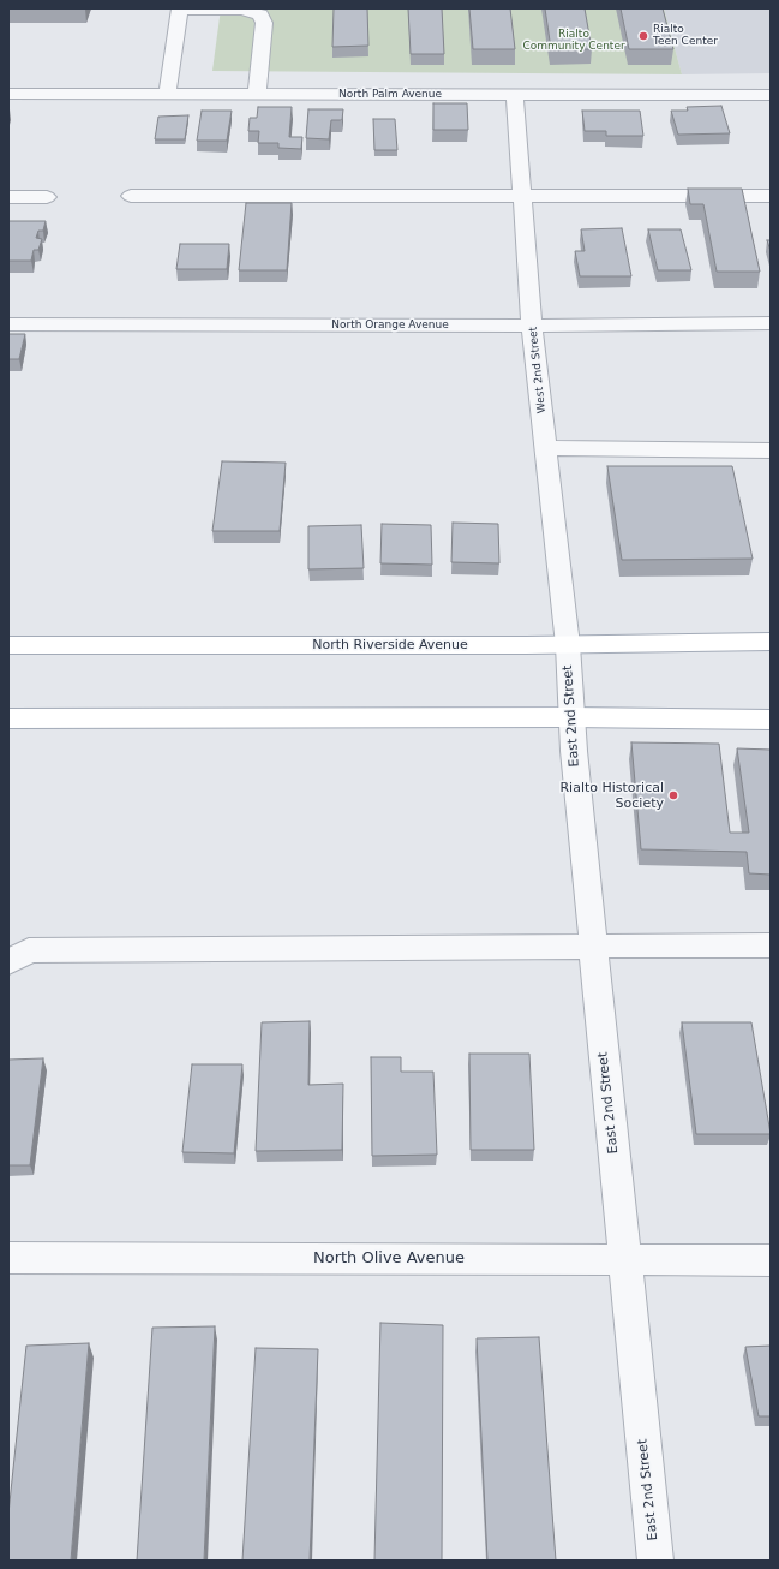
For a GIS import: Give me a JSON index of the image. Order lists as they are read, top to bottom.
{
  "streets": {
    "main road": ["North Riverside Avenue"],
    "street": [
      "North Palm Avenue",
      "North Orange Avenue",
      "West 2nd Street",
      "East 2nd Street",
      "North Olive Avenue"
    ]
  },
  "crossings": [
    ["North Palm Avenue", "West 2nd Street"],
    ["North Orange Avenue", "West 2nd Street"],
    ["West 2nd Street", "North Riverside Avenue"],
    ["West 2nd Street", "East 2nd Street"],
    ["North Riverside Avenue", "East 2nd Street"],
    ["East 2nd Street", "North Olive Avenue"]
  ],
  "parks": ["Rialto Community Center"],
  "places": ["Rialto Teen Center", "Rialto Historical Society"]
}
